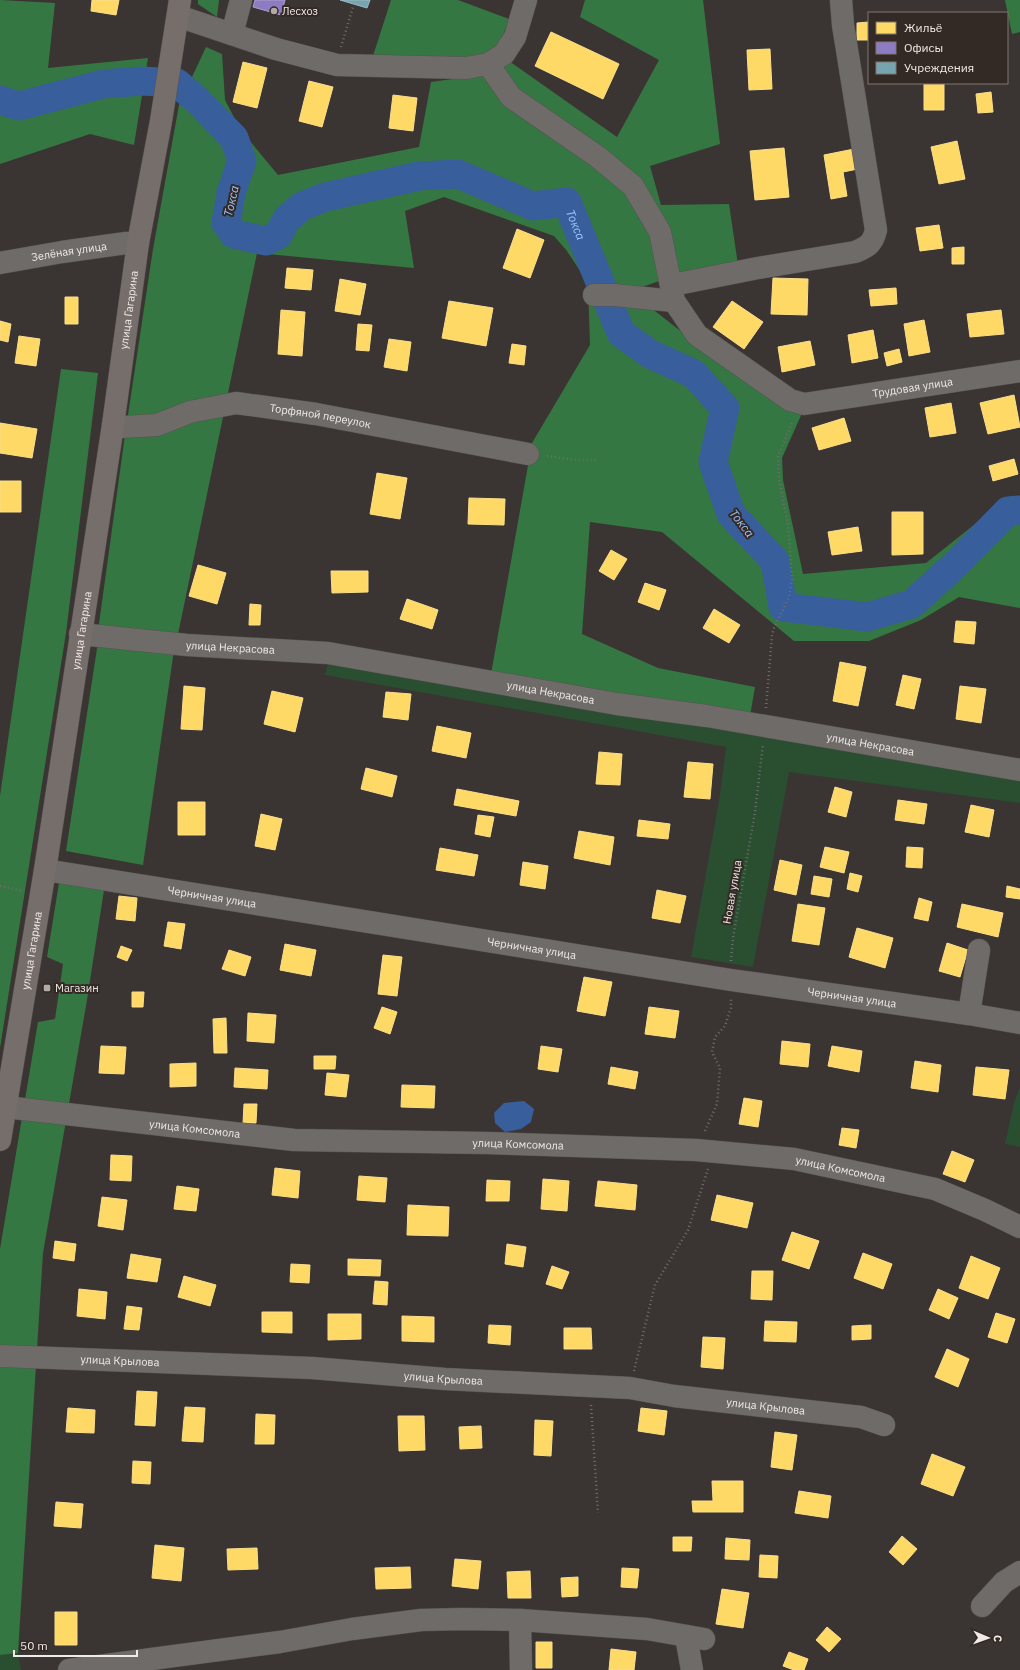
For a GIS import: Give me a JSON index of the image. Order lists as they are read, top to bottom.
{
  "streets": {
    "main road": ["улица Гагарина"],
    "street": [
      "Зелёная улица",
      "Трудовая улица",
      "Торфяной переулок",
      "улица Некрасова",
      "Черничная улица",
      "улица Комсомола",
      "улица Крылова"
    ],
    "path": ["Новая улица"]
  },
  "crossings": [
    ["Зелёная улица", "улица Гагарина"],
    ["улица Гагарина", "Торфяной переулок"],
    ["улица Гагарина", "улица Некрасова"],
    ["улица Гагарина", "Черничная улица"],
    ["улица Гагарина", "улица Комсомола"],
    ["Трудовая улица", "Новая улица"],
    ["улица Некрасова", "Новая улица"],
    ["Новая улица", "Черничная улица"],
    ["Новая улица", "улица Комсомола"],
    ["Новая улица", "улица Крылова"]
  ],
  "water": ["Токса"],
  "places": {
    "other": ["Лесхоз"],
    "transit": ["Магазин"]
  },
  "legend": ["Жильё", "Офисы", "Учреждения"],
  "scale_bar": "50 m",
  "north": "right"
}
